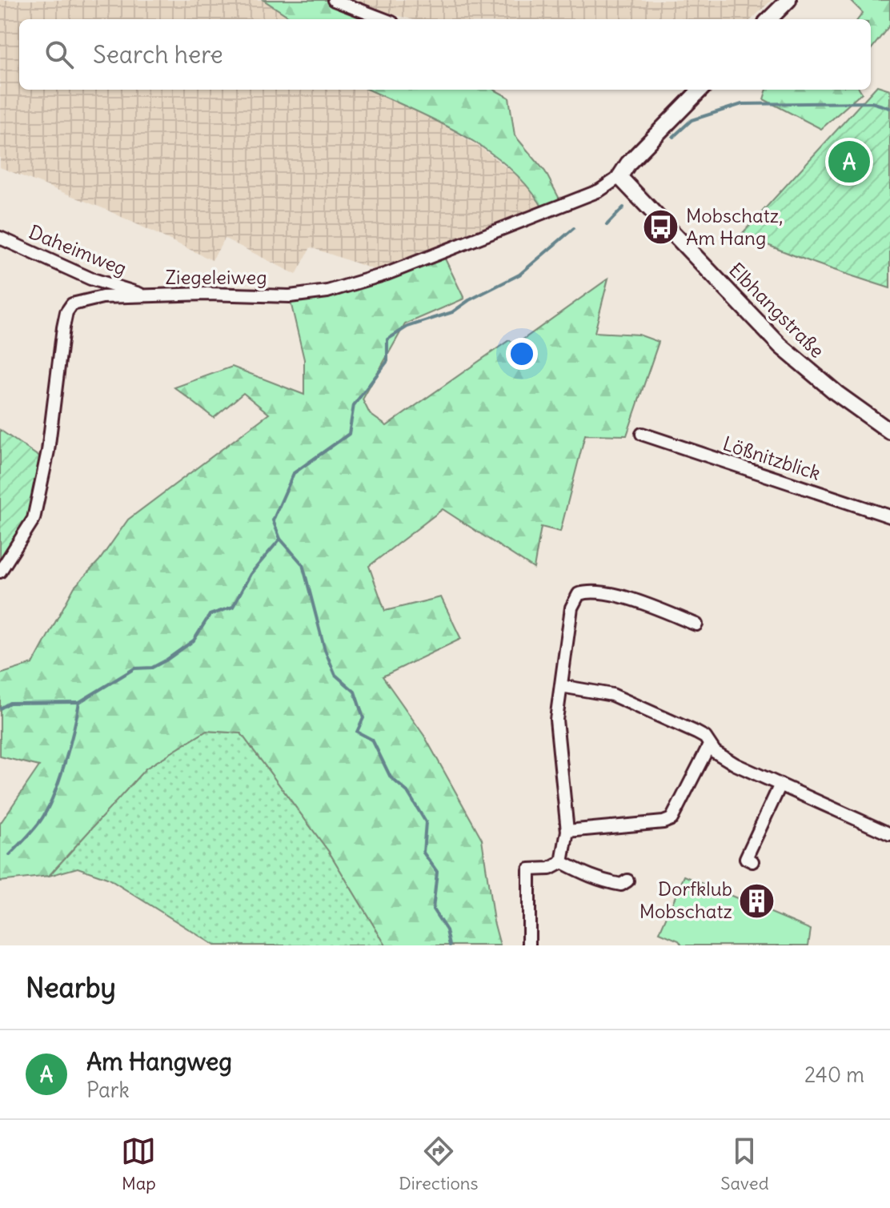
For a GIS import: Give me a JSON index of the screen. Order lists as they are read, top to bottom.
{
  "streets": {
    "street": [
      "Daheimweg",
      "Ziegeleiweg",
      "Elbhangstraße",
      "Lößnitzblick"
    ]
  },
  "crossings": [
    ["Daheimweg", "Ziegeleiweg"],
    ["Ziegeleiweg", "Elbhangstraße"]
  ],
  "places": {
    "bus stop": ["Mobschatz, Am Hang"],
    "building": ["Dorfklub Mobschatz"]
  },
  "page": {
    "search": "Search here",
    "pins": "A",
    "heading": "Nearby",
    "list": [
      {
        "mark": "A",
        "name": "Am Hangweg",
        "note": "Park",
        "value": "240 m"
      }
    ],
    "nav": ["Map", "Directions", "Saved"]
  }
}
